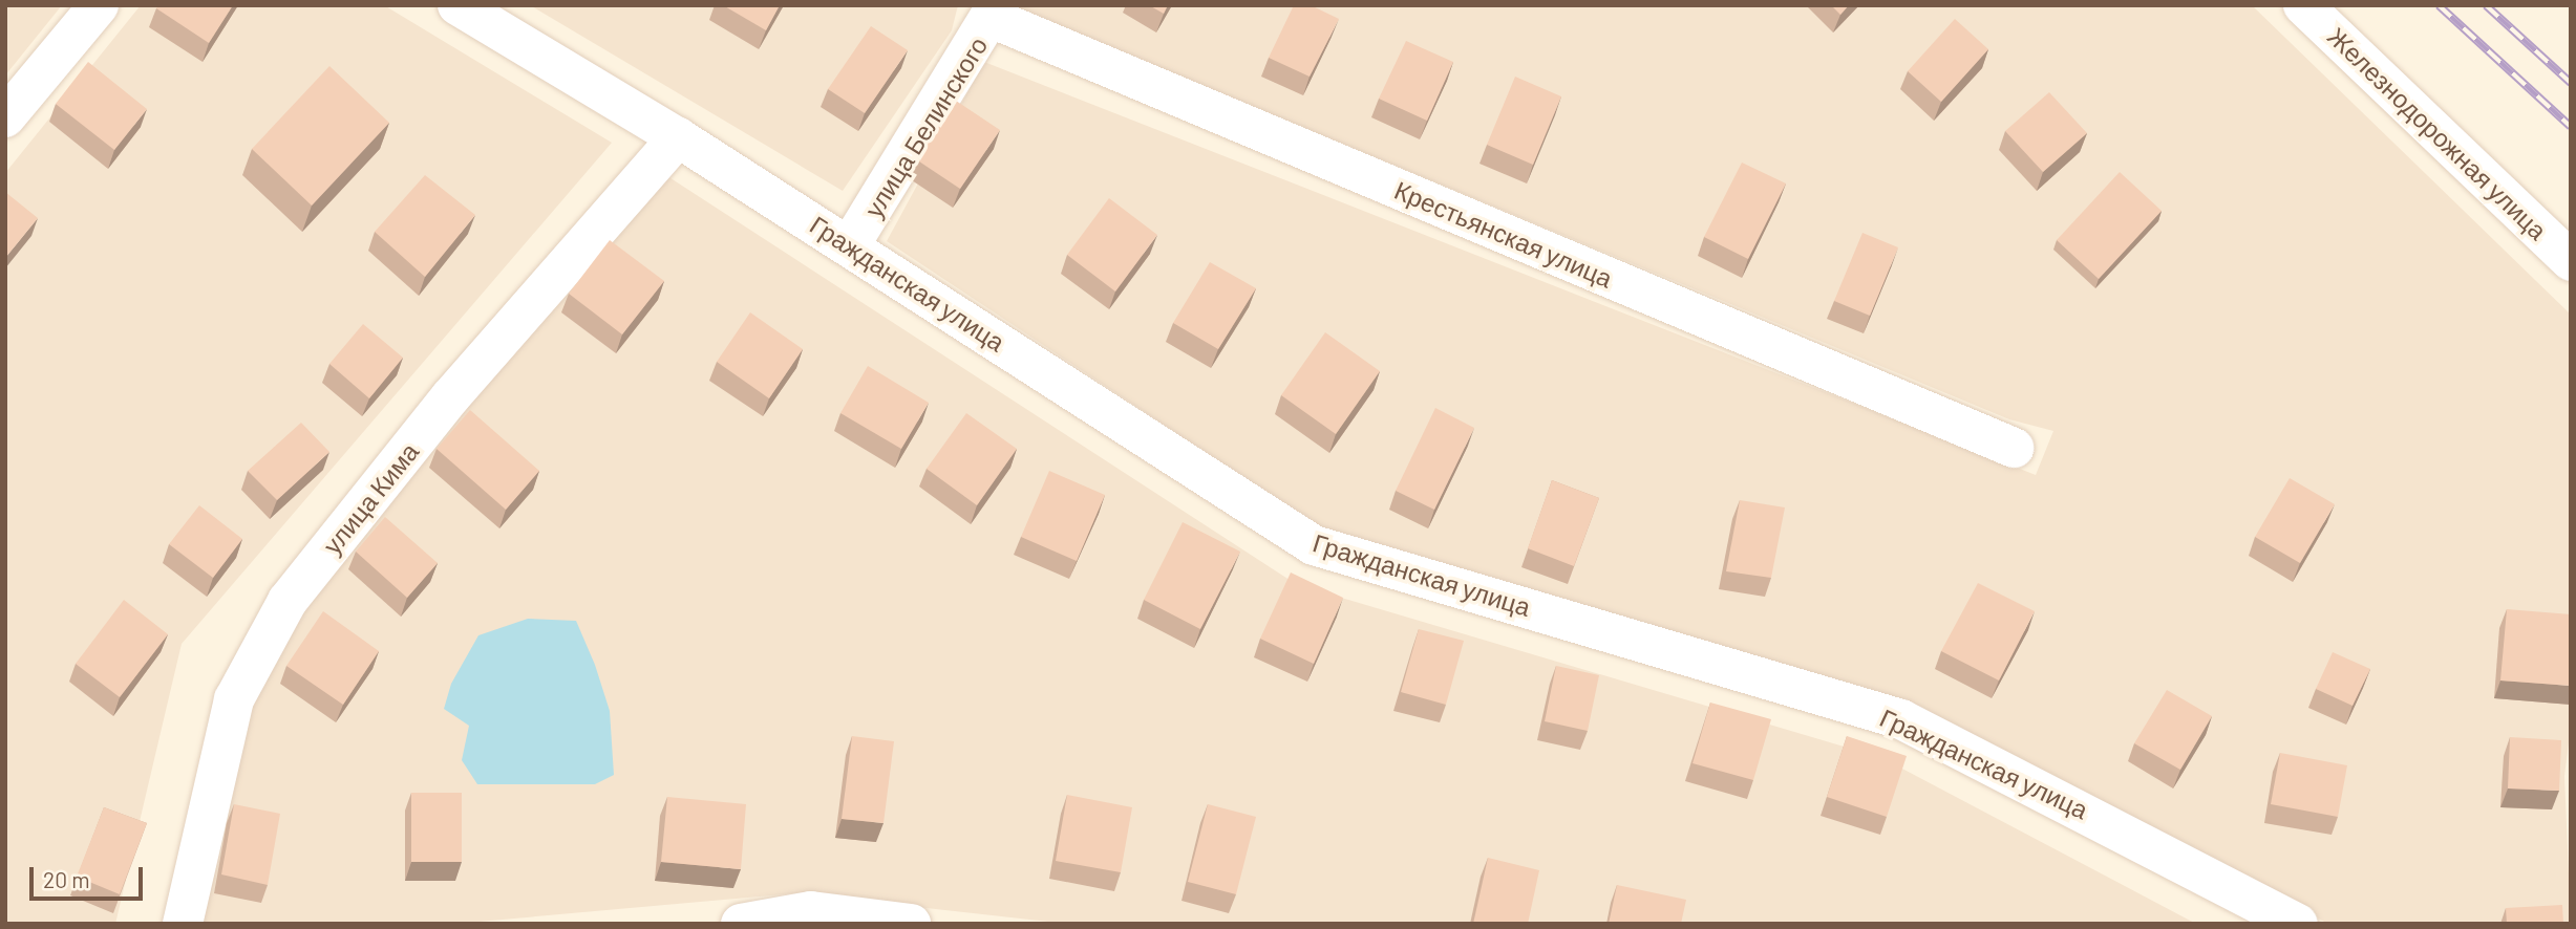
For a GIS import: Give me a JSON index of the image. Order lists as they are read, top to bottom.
{
  "streets": {
    "street": [
      "улица Белинского",
      "Железнодорожная улица",
      "Крестьянская улица",
      "Гражданская улица",
      "улица Кима"
    ]
  },
  "crossings": [
    ["улица Белинского", "Крестьянская улица"],
    ["улица Белинского", "Гражданская улица"],
    ["Гражданская улица", "улица Кима"]
  ],
  "scale_bar": "20 m"
}
